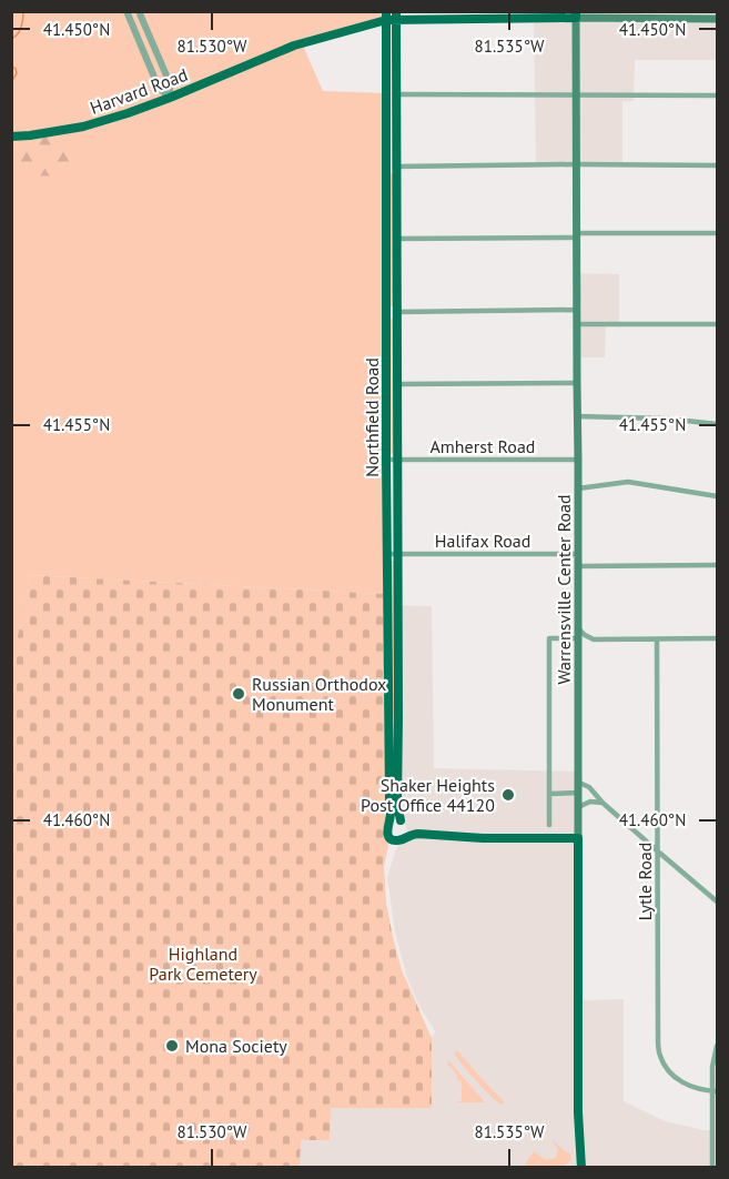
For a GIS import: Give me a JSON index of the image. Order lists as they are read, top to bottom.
{
  "streets": {
    "main road": ["Harvard Road", "Northfield Road", "Warrensville Center Road"],
    "street": ["Amherst Road", "Halifax Road", "Lytle Road"]
  },
  "crossings": [
    ["Harvard Road", "Northfield Road"],
    ["Harvard Road", "Warrensville Center Road"],
    ["Northfield Road", "Amherst Road"],
    ["Northfield Road", "Halifax Road"],
    ["Amherst Road", "Warrensville Center Road"],
    ["Halifax Road", "Warrensville Center Road"]
  ],
  "parks": ["Highland Park Cemetery"],
  "places": ["Russian Orthodox Monument", "Shaker Heights Post Office 44120", "Mona Society"],
  "coordinates": [
    "41.450°N",
    "81.530°W",
    "81.535°W",
    "41.455°N",
    "41.460°N"
  ]
}
